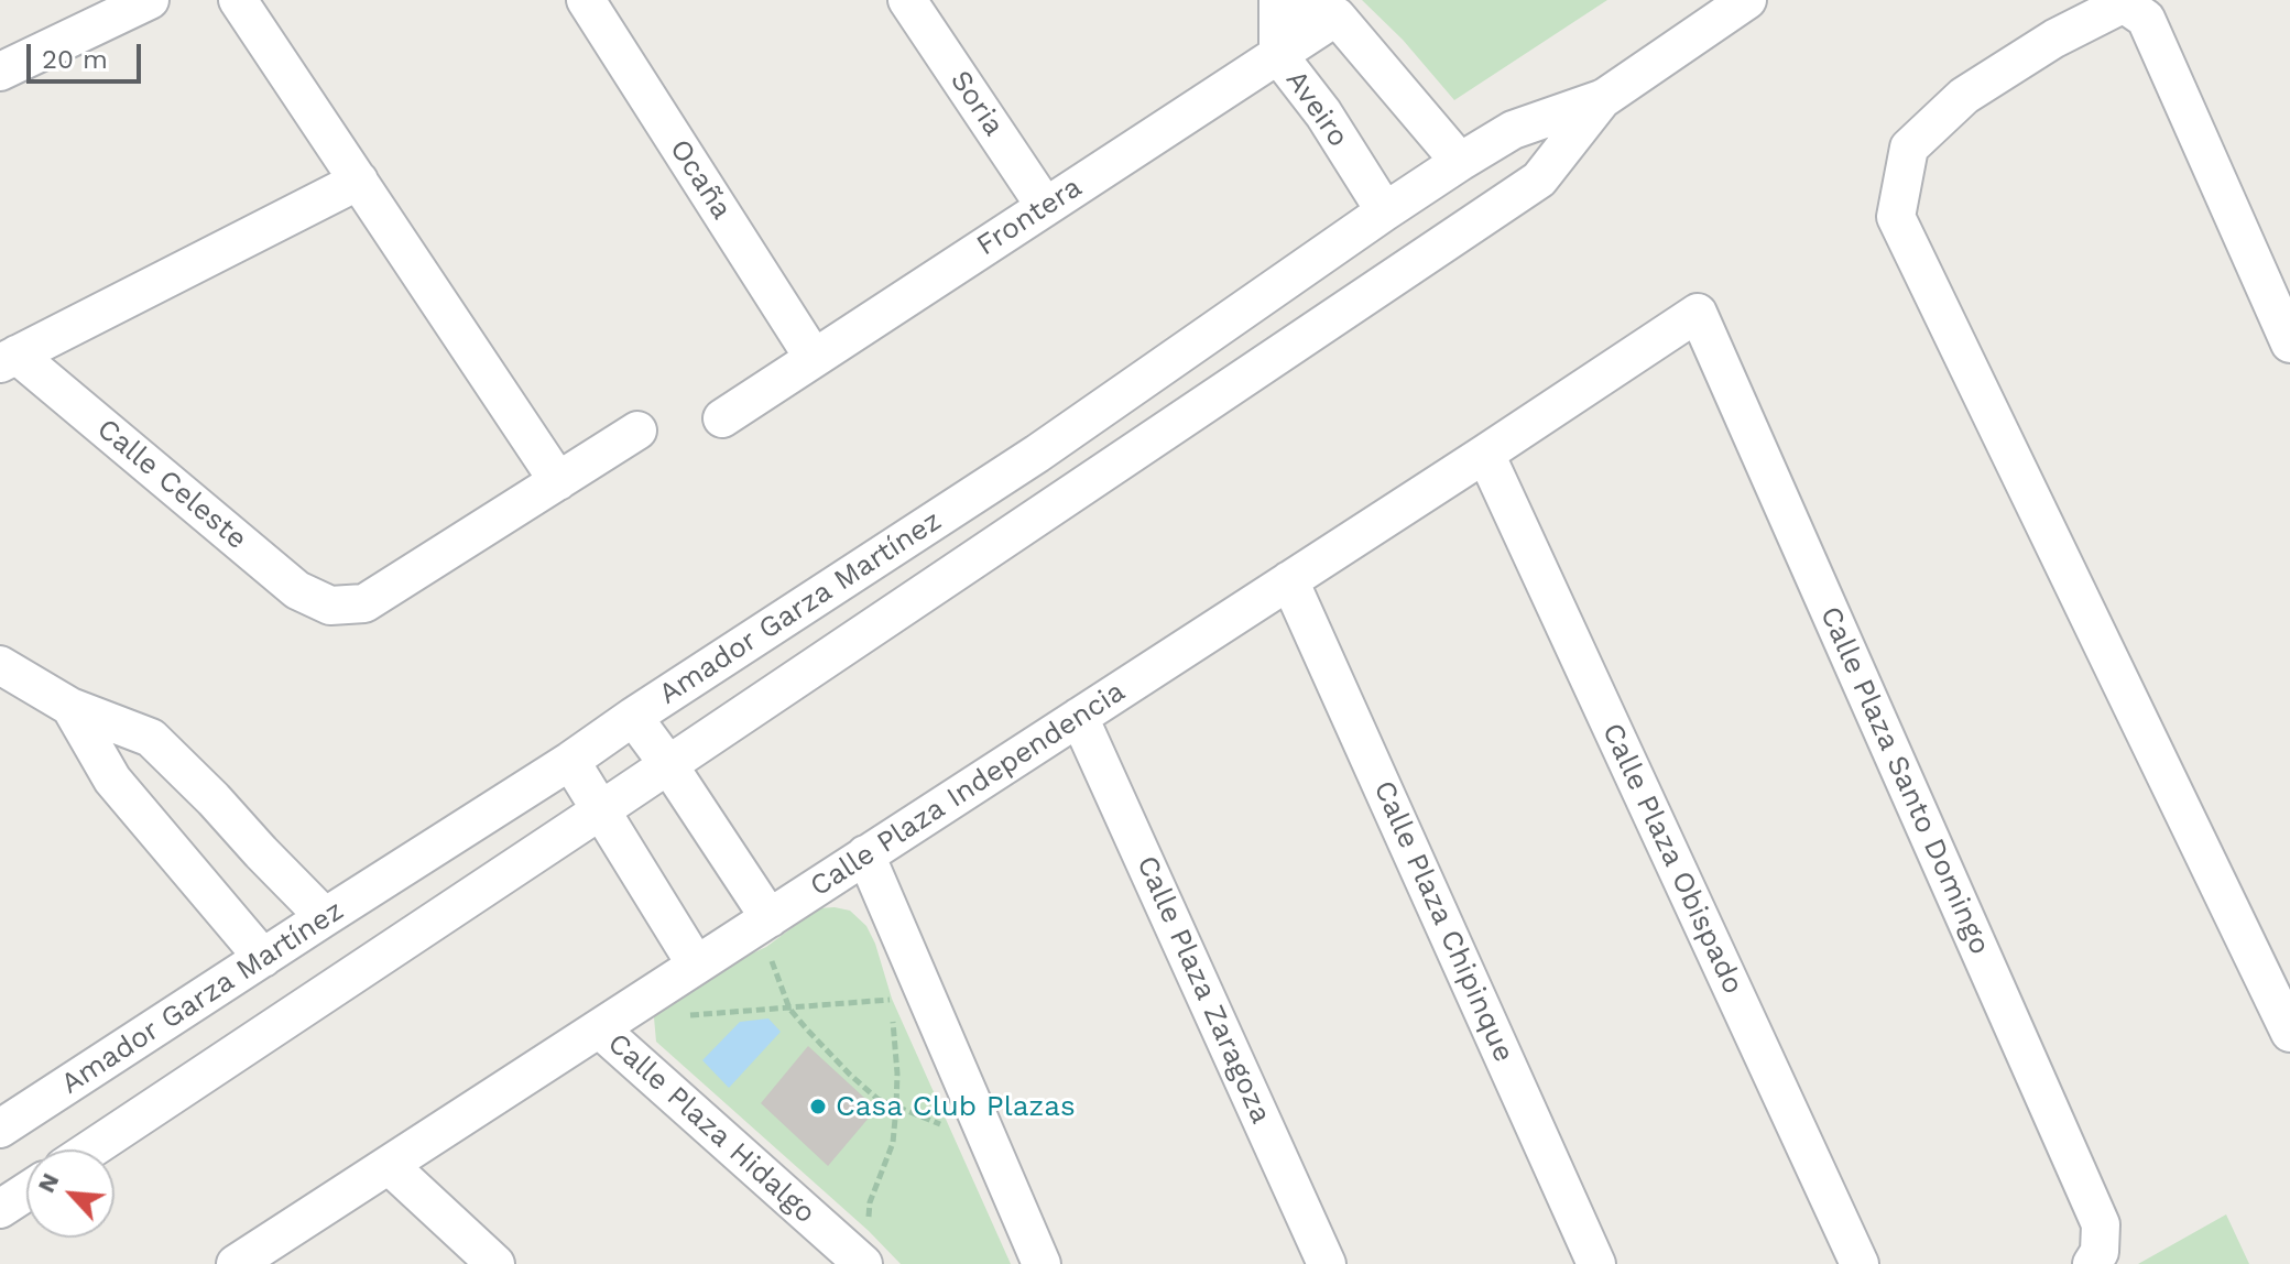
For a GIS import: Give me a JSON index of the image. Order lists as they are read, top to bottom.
{
  "streets": {
    "street": [
      "Soria",
      "Aveiro",
      "Ocaña",
      "Frontera",
      "Calle Celeste",
      "Amador Garza Martínez",
      "Calle Plaza Santo Domingo",
      "Calle Plaza Independencia",
      "Calle Plaza Obispado",
      "Calle Plaza Chipinque",
      "Calle Plaza Zaragoza",
      "Calle Plaza Hidalgo"
    ]
  },
  "crossings": [
    ["Soria", "Frontera"],
    ["Aveiro", "Frontera"],
    ["Aveiro", "Amador Garza Martínez"],
    ["Ocaña", "Frontera"],
    ["Calle Plaza Santo Domingo", "Calle Plaza Independencia"],
    ["Calle Plaza Independencia", "Calle Plaza Obispado"],
    ["Calle Plaza Independencia", "Calle Plaza Chipinque"],
    ["Calle Plaza Independencia", "Calle Plaza Zaragoza"],
    ["Calle Plaza Independencia", "Calle Plaza Hidalgo"]
  ],
  "places": ["Casa Club Plazas"],
  "scale_bar": "20 m",
  "north": "top left"
}
